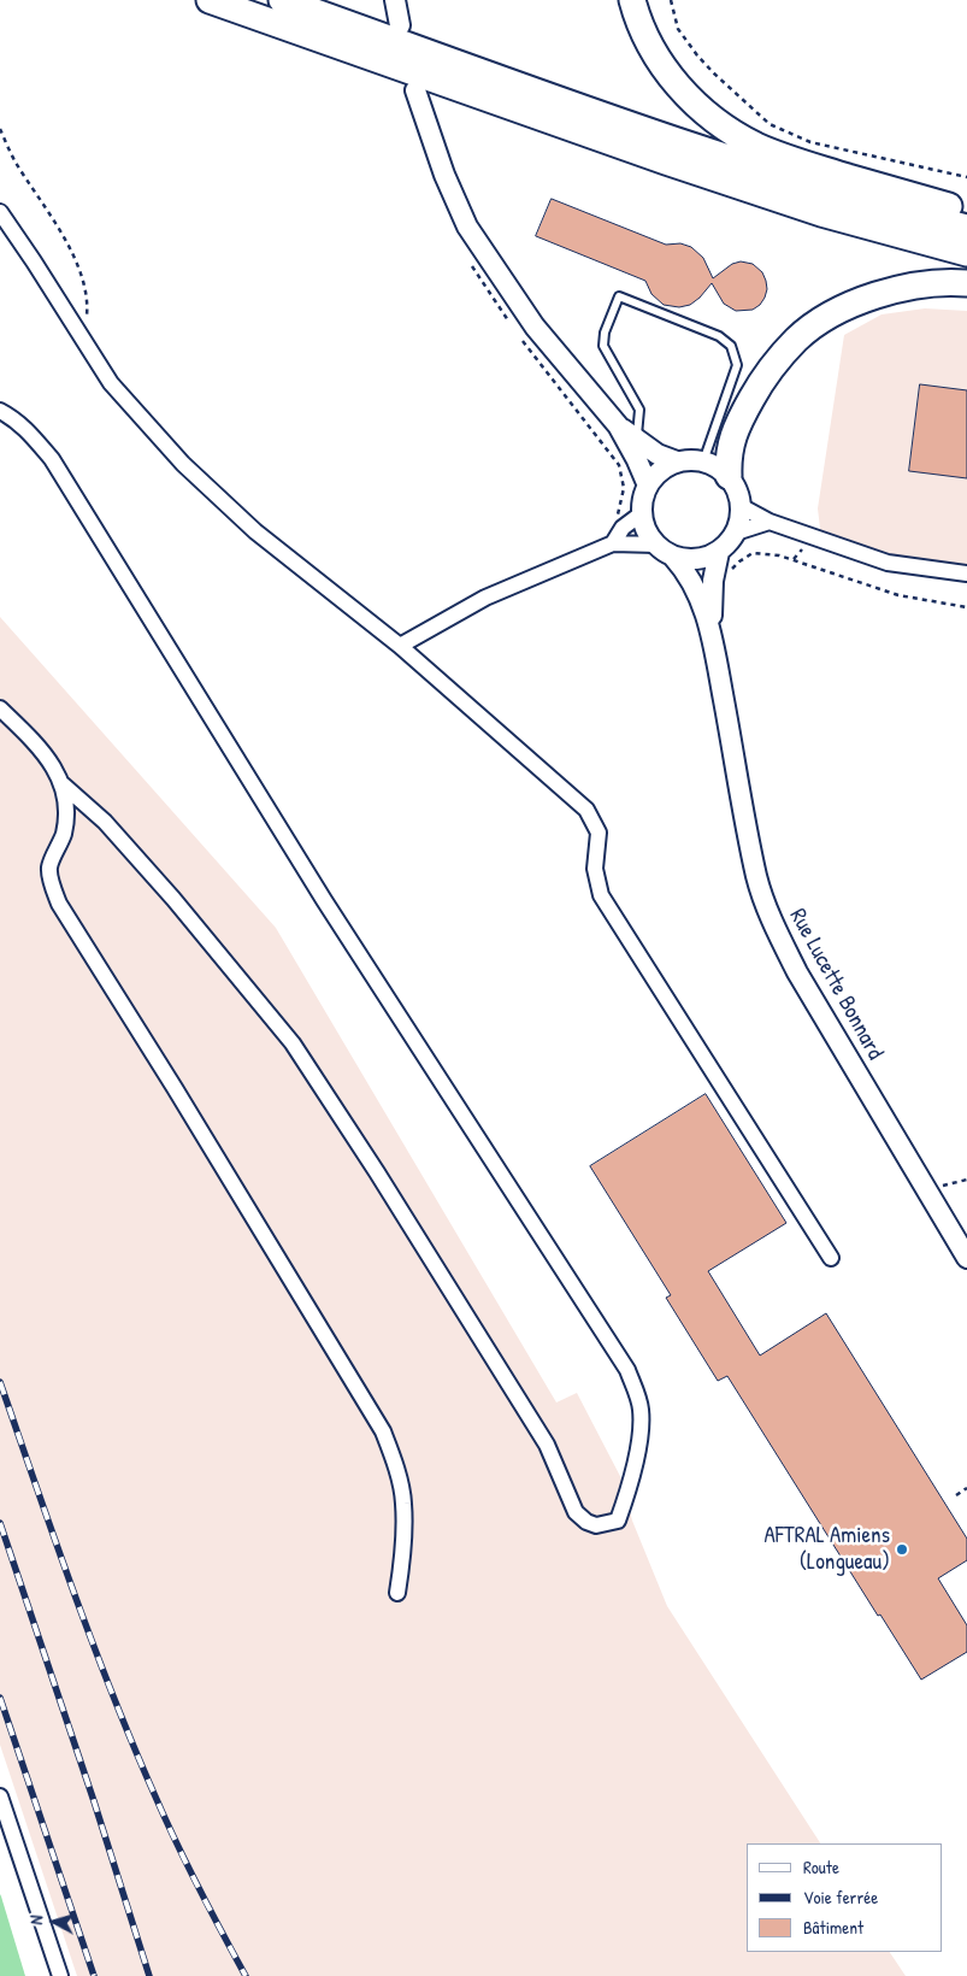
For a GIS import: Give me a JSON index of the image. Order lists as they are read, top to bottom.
{
  "streets": {
    "street": ["Rue Lucette Bonnard"]
  },
  "places": ["AFTRAL Amiens (Longueau)"],
  "legend": ["Route", "Voie ferrée", "Bâtiment"],
  "north": "left"
}
